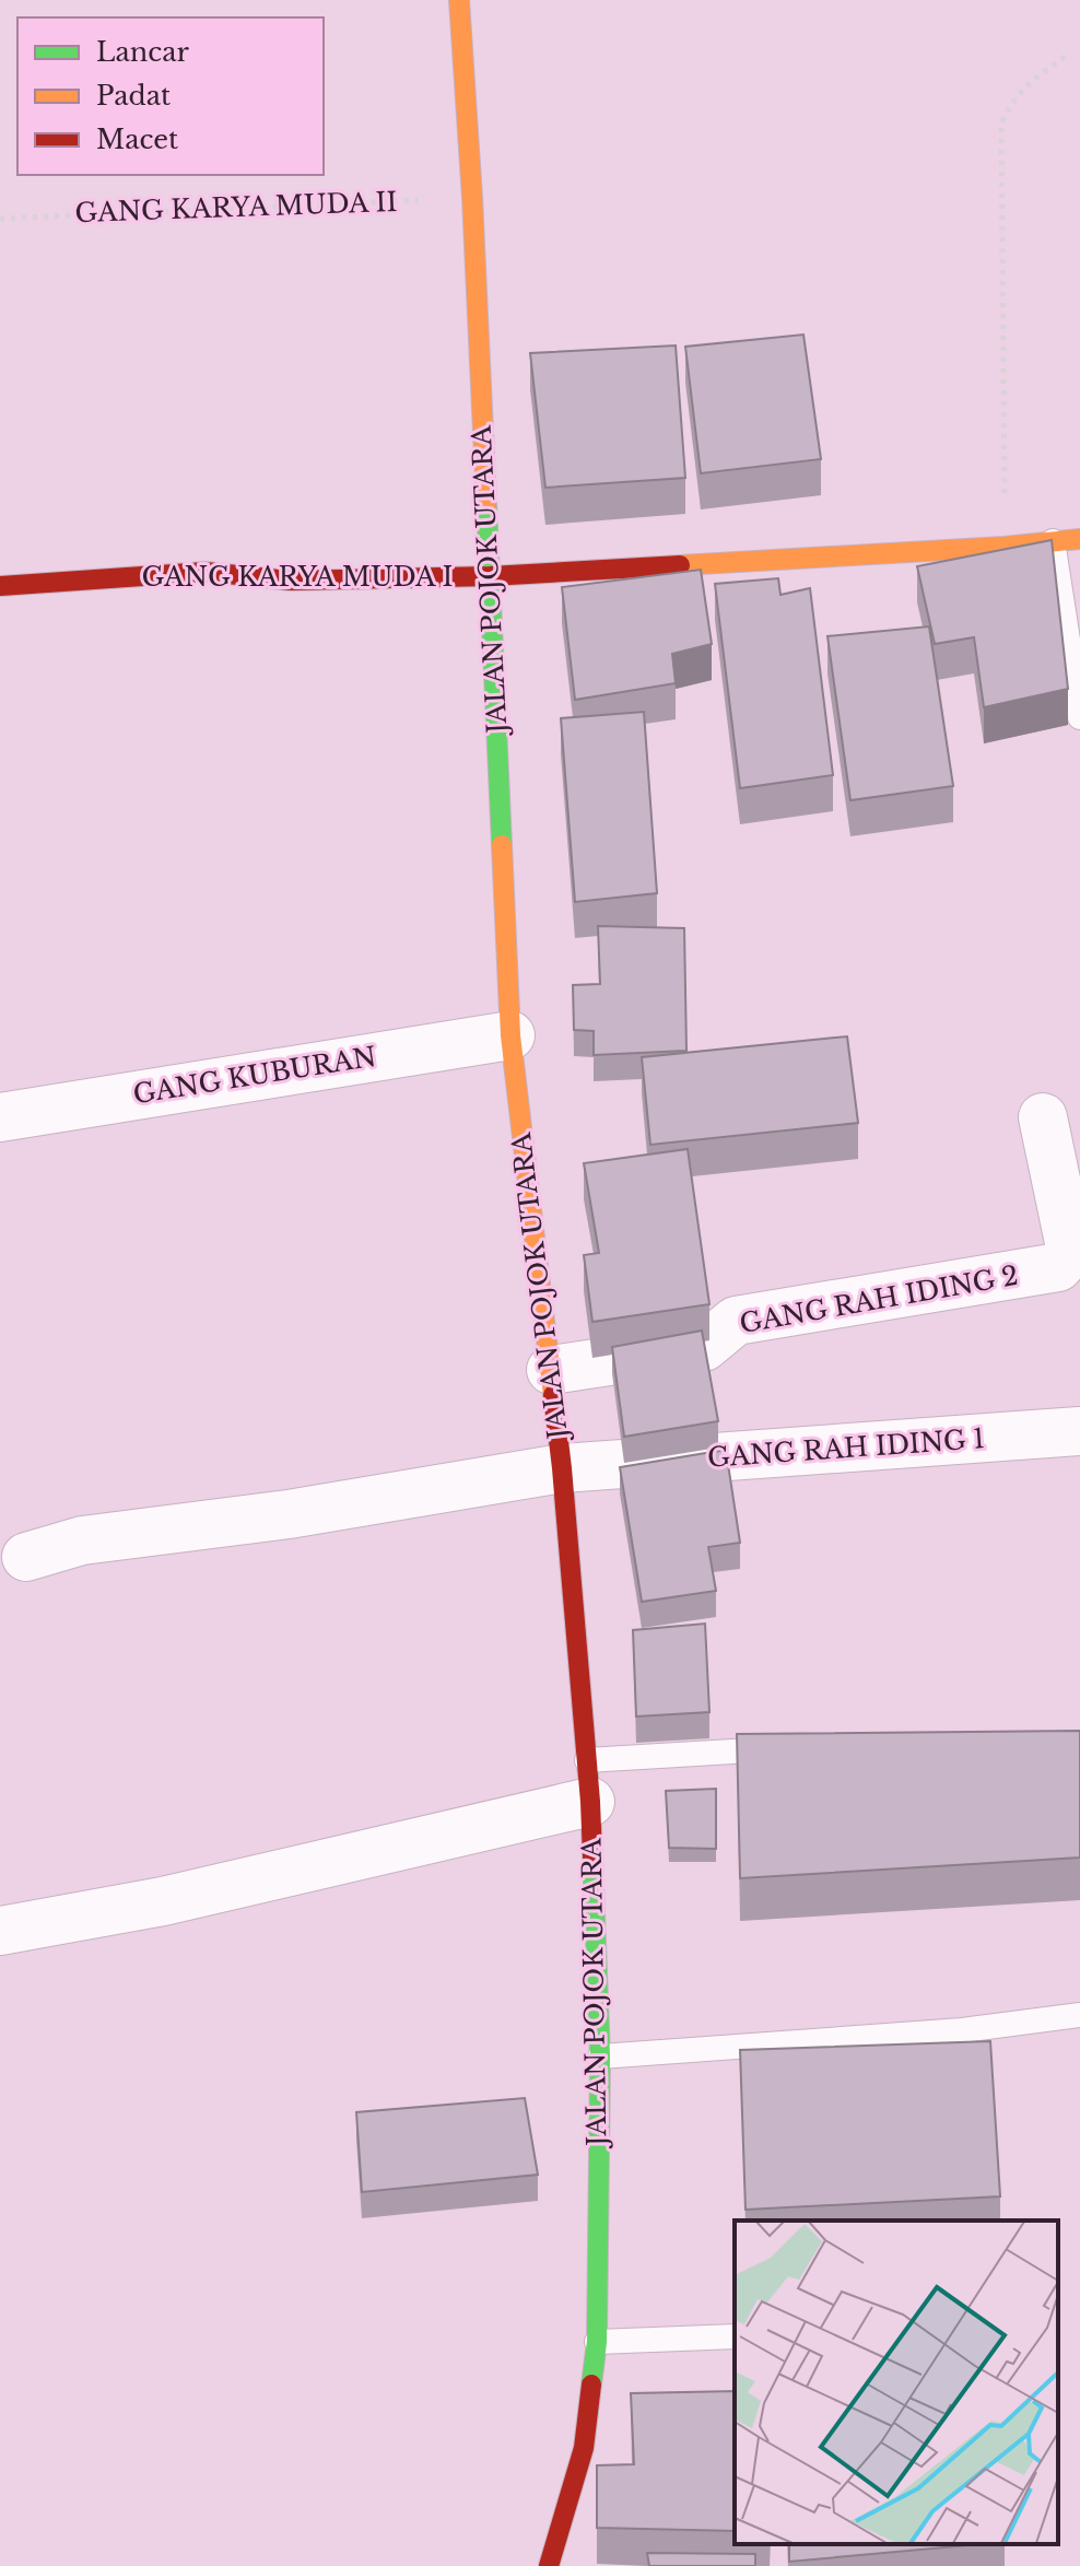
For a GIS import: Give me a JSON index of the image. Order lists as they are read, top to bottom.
{
  "streets": {
    "main road": ["GANG KARYA MUDA I", "JALAN POJOK UTARA"],
    "street": ["GANG KUBURAN", "GANG RAH IDING 2", "GANG RAH IDING 1"],
    "path": ["GANG KARYA MUDA II"]
  },
  "crossings": [
    ["GANG KARYA MUDA II", "JALAN POJOK UTARA"],
    ["GANG KARYA MUDA I", "JALAN POJOK UTARA"],
    ["JALAN POJOK UTARA", "GANG KUBURAN"],
    ["JALAN POJOK UTARA", "GANG RAH IDING 2"],
    ["JALAN POJOK UTARA", "GANG RAH IDING 1"]
  ],
  "legend": ["Lancar", "Padat", "Macet"]
}
